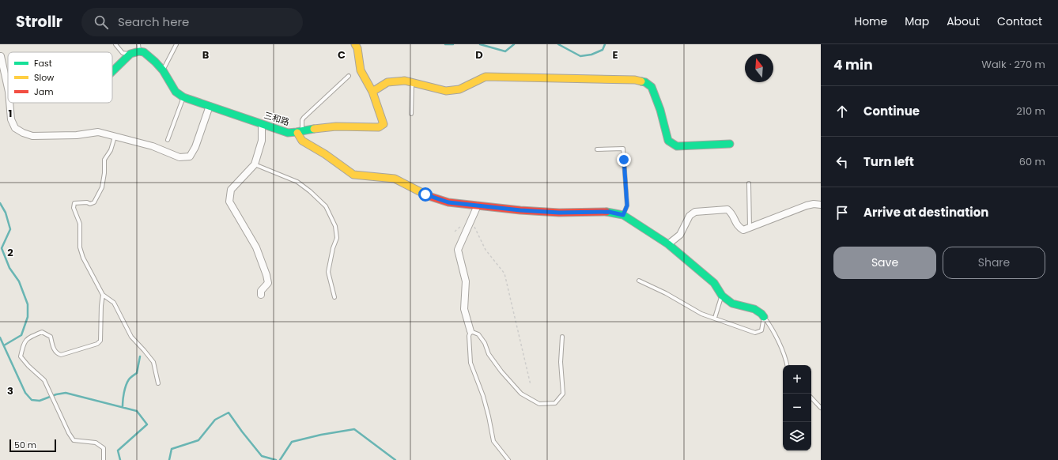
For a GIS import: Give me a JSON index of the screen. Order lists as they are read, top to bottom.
{
  "streets": {
    "street": ["三和路"]
  },
  "legend": ["Fast", "Slow", "Jam"],
  "scale_bar": "50 m",
  "north": "top",
  "page": {
    "header": "Strollr",
    "search": "Search here",
    "nav": [
      "Home",
      "Map",
      "About",
      "Contact"
    ],
    "heading": ["4 min", "Walk · 270 m"],
    "list": [
      ["Continue", "210 m"],
      ["Turn left", "60 m"],
      "Arrive at destination"
    ],
    "buttons": ["Save", "Share"],
    "map_buttons": ["+", "−"],
    "scale": "50 m"
  },
  "grid": {
    "columns": [
      "B",
      "C",
      "D",
      "E"
    ],
    "rows": ["1", "2", "3"]
  }
}
